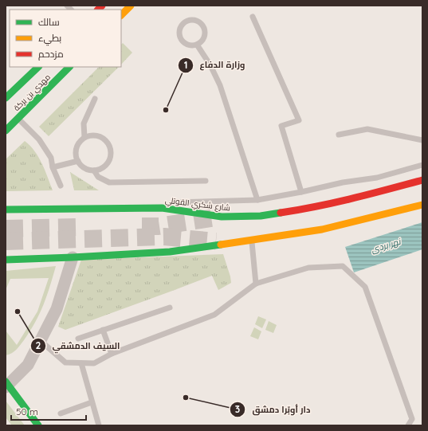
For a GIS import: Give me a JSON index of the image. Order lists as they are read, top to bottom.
{
  "streets": {
    "main road": ["مهدي بن بركة", "شارع شكري القوتلي"]
  },
  "water": ["نهر بردى"],
  "places": ["وزارة الدفاع", "السيف الدمشقي", "دار أوبّرا دمشق"],
  "legend": ["سالك", "بطيء", "مزدحم"],
  "scale_bar": "50 m"
}
